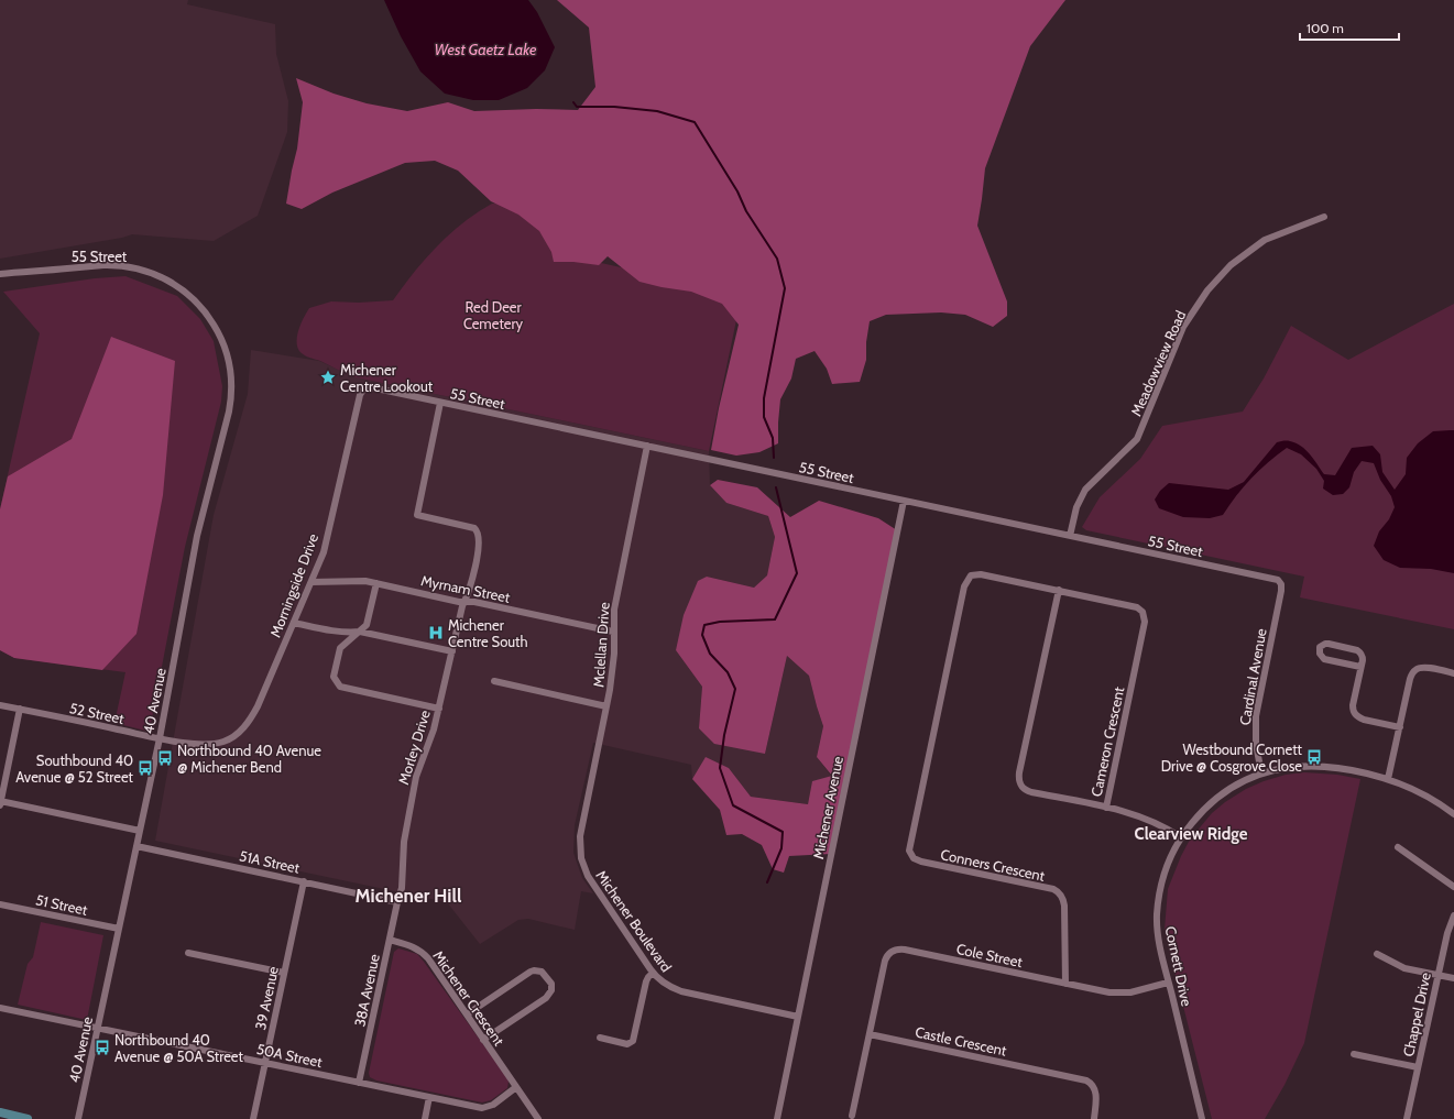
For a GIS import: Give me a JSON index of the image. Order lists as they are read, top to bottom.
{
  "streets": {
    "street": [
      "55 Street",
      "Meadowview Road",
      "Morningside Drive",
      "Myrnam Street",
      "Mclellan Drive",
      "Cardinal Avenue",
      "40 Avenue",
      "52 Street",
      "Cameron Crescent",
      "Morley Drive",
      "Michener Avenue",
      "51A Street",
      "Conners Crescent",
      "51 Street",
      "Michener Boulevard",
      "Cole Street",
      "Cornett Drive",
      "38A Avenue",
      "39 Avenue",
      "Michener Crescent",
      "Chappel Drive",
      "Castle Crescent",
      "50A Street"
    ]
  },
  "crossings": [
    ["55 Street", "Meadowview Road"],
    ["55 Street", "Morningside Drive"],
    ["55 Street", "Mclellan Drive"],
    ["55 Street", "Cardinal Avenue"],
    ["55 Street", "40 Avenue"],
    ["55 Street", "Morley Drive"],
    ["55 Street", "Michener Avenue"],
    ["Morningside Drive", "Myrnam Street"],
    ["Morningside Drive", "52 Street"],
    ["Myrnam Street", "Mclellan Drive"],
    ["Myrnam Street", "Morley Drive"],
    ["Mclellan Drive", "Michener Boulevard"],
    ["Cardinal Avenue", "Cornett Drive"],
    ["40 Avenue", "52 Street"],
    ["40 Avenue", "51A Street"],
    ["40 Avenue", "51 Street"],
    ["40 Avenue", "50A Street"],
    ["Cameron Crescent", "Conners Crescent"],
    ["Morley Drive", "51A Street"],
    ["Morley Drive", "38A Avenue"],
    ["Michener Avenue", "Michener Boulevard"],
    ["51A Street", "38A Avenue"],
    ["51A Street", "39 Avenue"],
    ["Conners Crescent", "Cole Street"],
    ["Cole Street", "Cornett Drive"],
    ["Cole Street", "Castle Crescent"],
    ["38A Avenue", "Michener Crescent"],
    ["38A Avenue", "50A Street"],
    ["39 Avenue", "50A Street"],
    ["Michener Crescent", "50A Street"]
  ],
  "districts": ["Clearview Ridge", "Michener Hill"],
  "water": ["West Gaetz Lake"],
  "parks": ["Red Deer Cemetery"],
  "places": {
    "place": ["Michener Centre Lookout"],
    "hospital": ["Michener Centre South"],
    "bus stop": [
      "Westbound Cornett Drive @ Cosgrove Close",
      "Northbound 40 Avenue @ Michener Bend",
      "Southbound 40 Avenue @ 52 Street",
      "Northbound 40 Avenue @ 50A Street"
    ]
  },
  "scale_bar": "100 m"
}
